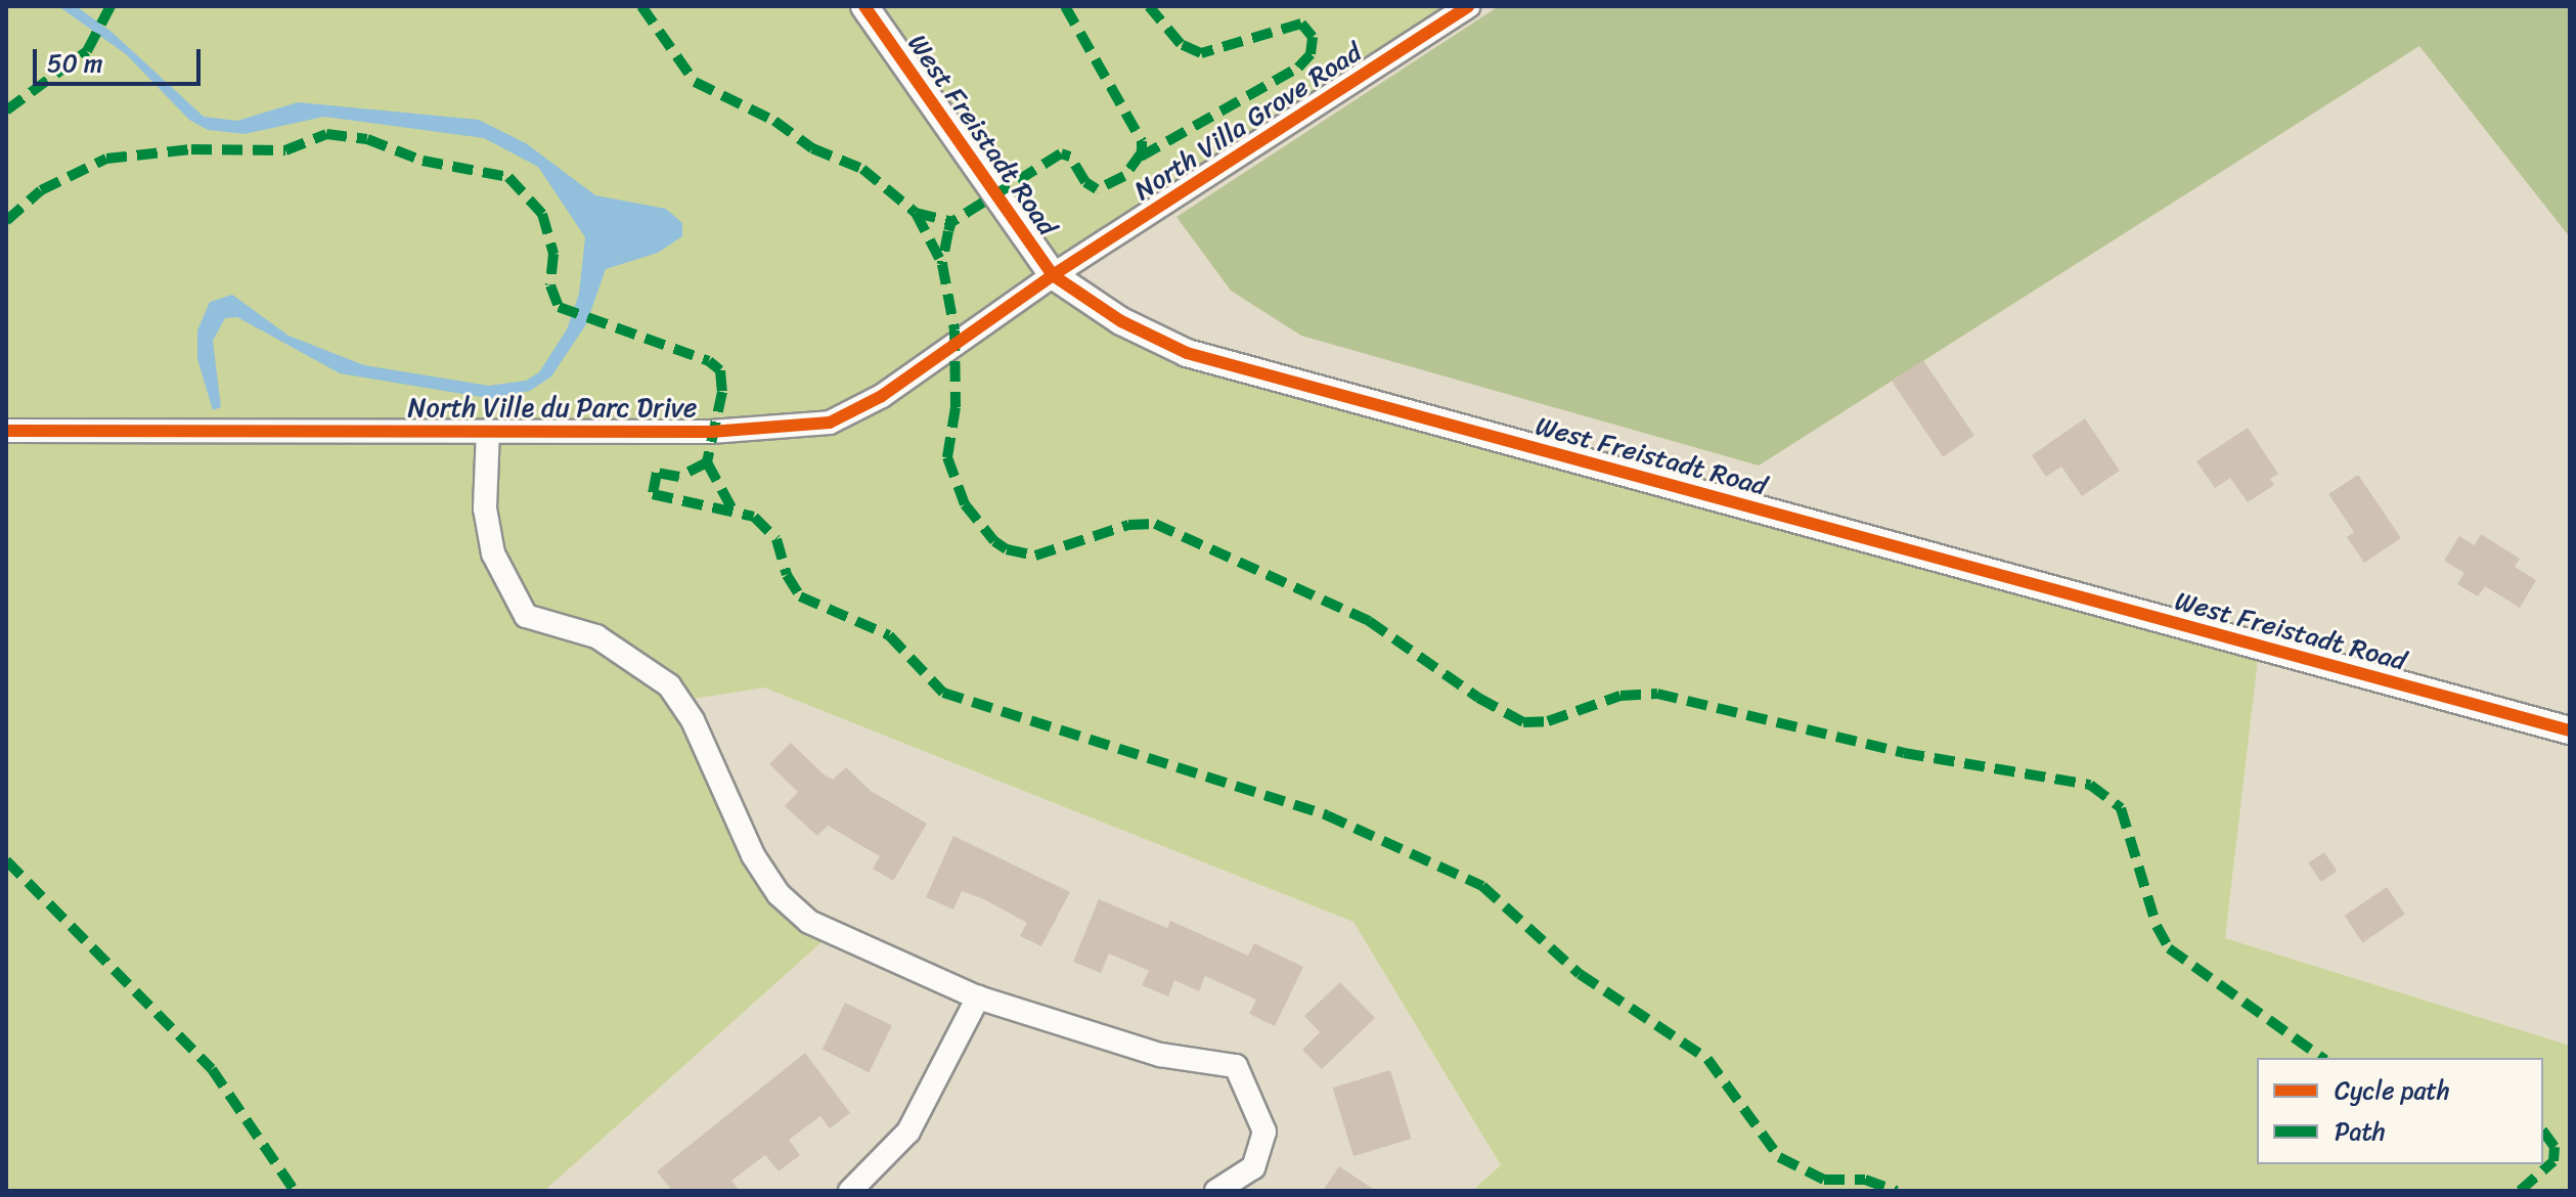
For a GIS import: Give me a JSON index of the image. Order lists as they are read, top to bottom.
{
  "streets": {
    "street": ["North Villa Grove Road", "West Freistadt Road", "North Ville du Parc Drive"]
  },
  "crossings": [
    ["North Villa Grove Road", "West Freistadt Road"],
    ["North Villa Grove Road", "North Ville du Parc Drive"],
    ["West Freistadt Road", "North Ville du Parc Drive"]
  ],
  "legend": ["Cycle path", "Path"],
  "scale_bar": "50 m"
}
